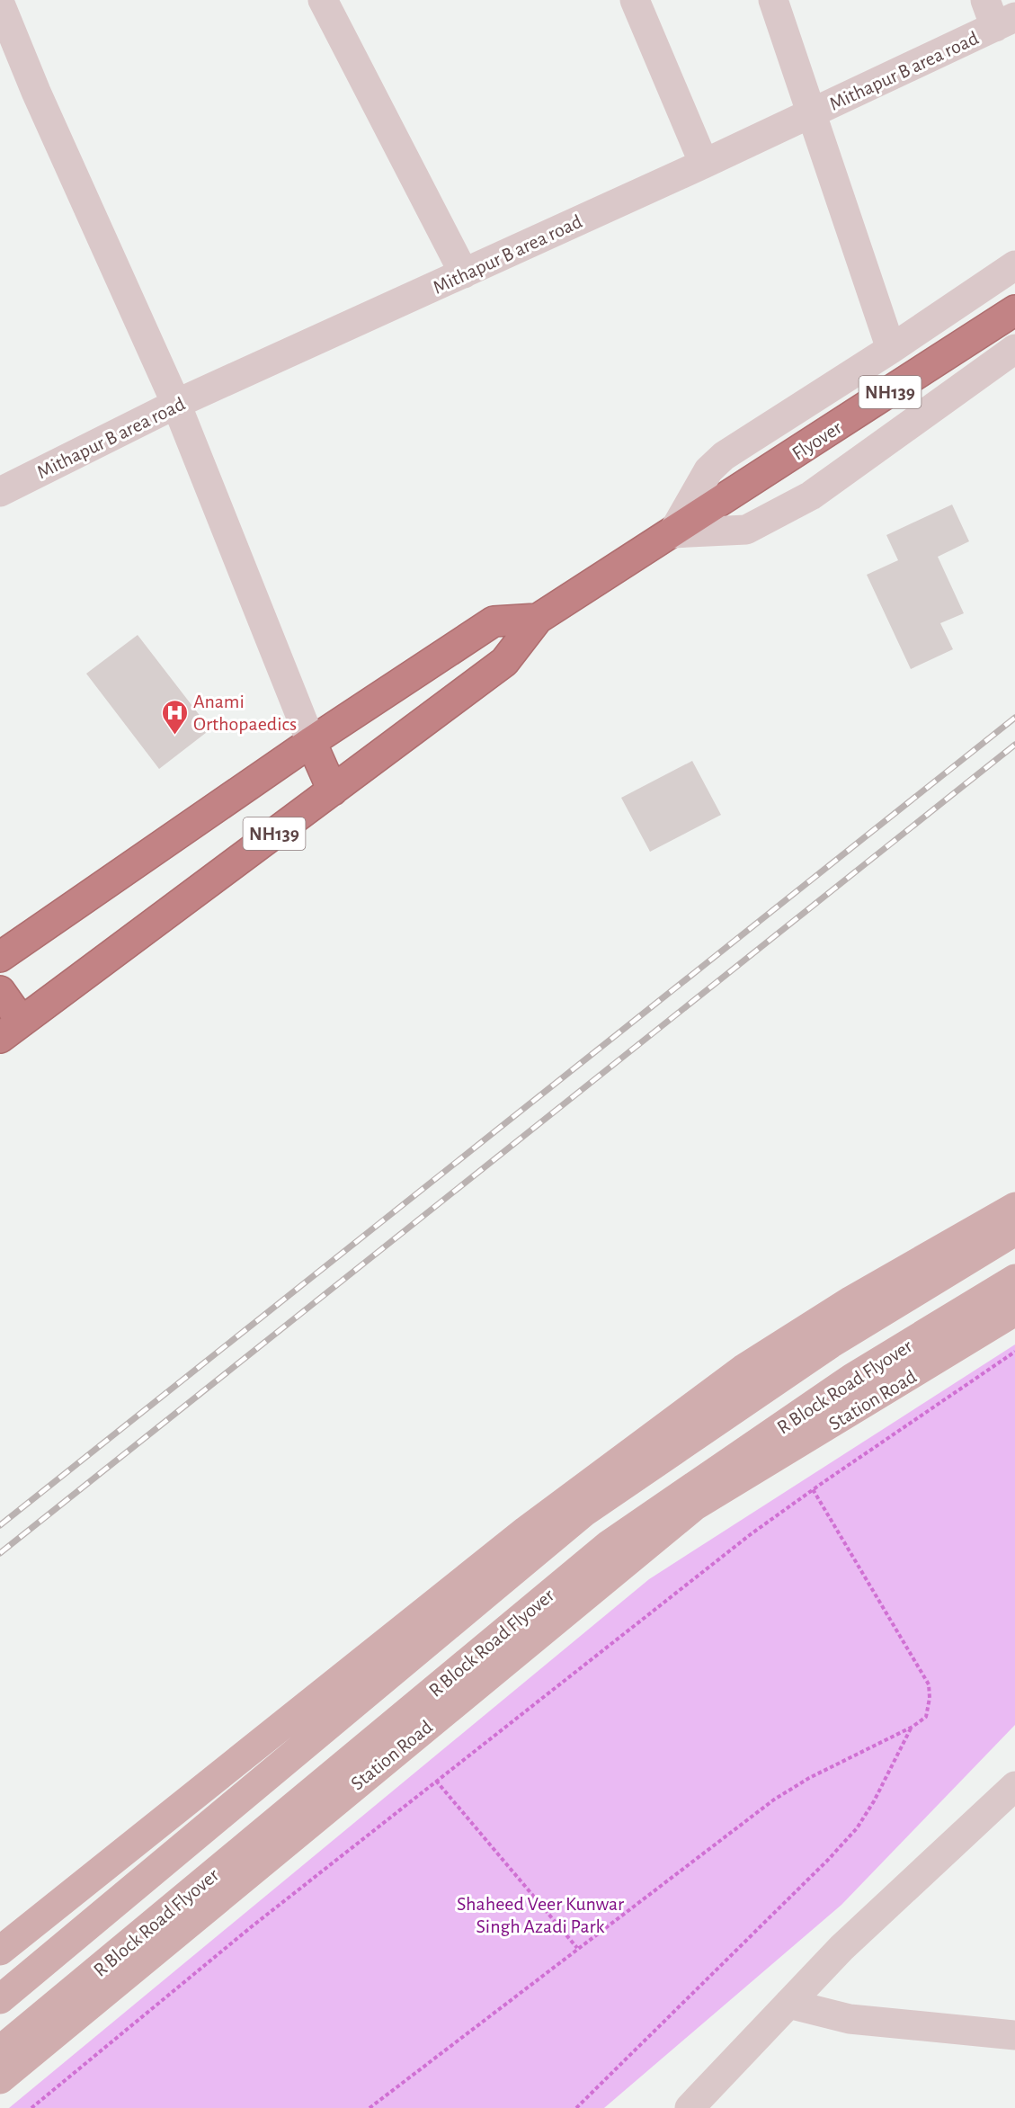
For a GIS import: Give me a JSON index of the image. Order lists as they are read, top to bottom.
{
  "streets": {
    "highway": ["NH139", "Flyover"],
    "main road": ["R Block Road Flyover", "Station Road"],
    "street": ["Mithapur B area road"]
  },
  "crossings": [
    ["NH139", "Flyover"]
  ],
  "parks": ["Shaheed Veer Kunwar Singh Azadi Park"],
  "places": {
    "hospital": ["Anami Orthopaedics"]
  }
}
